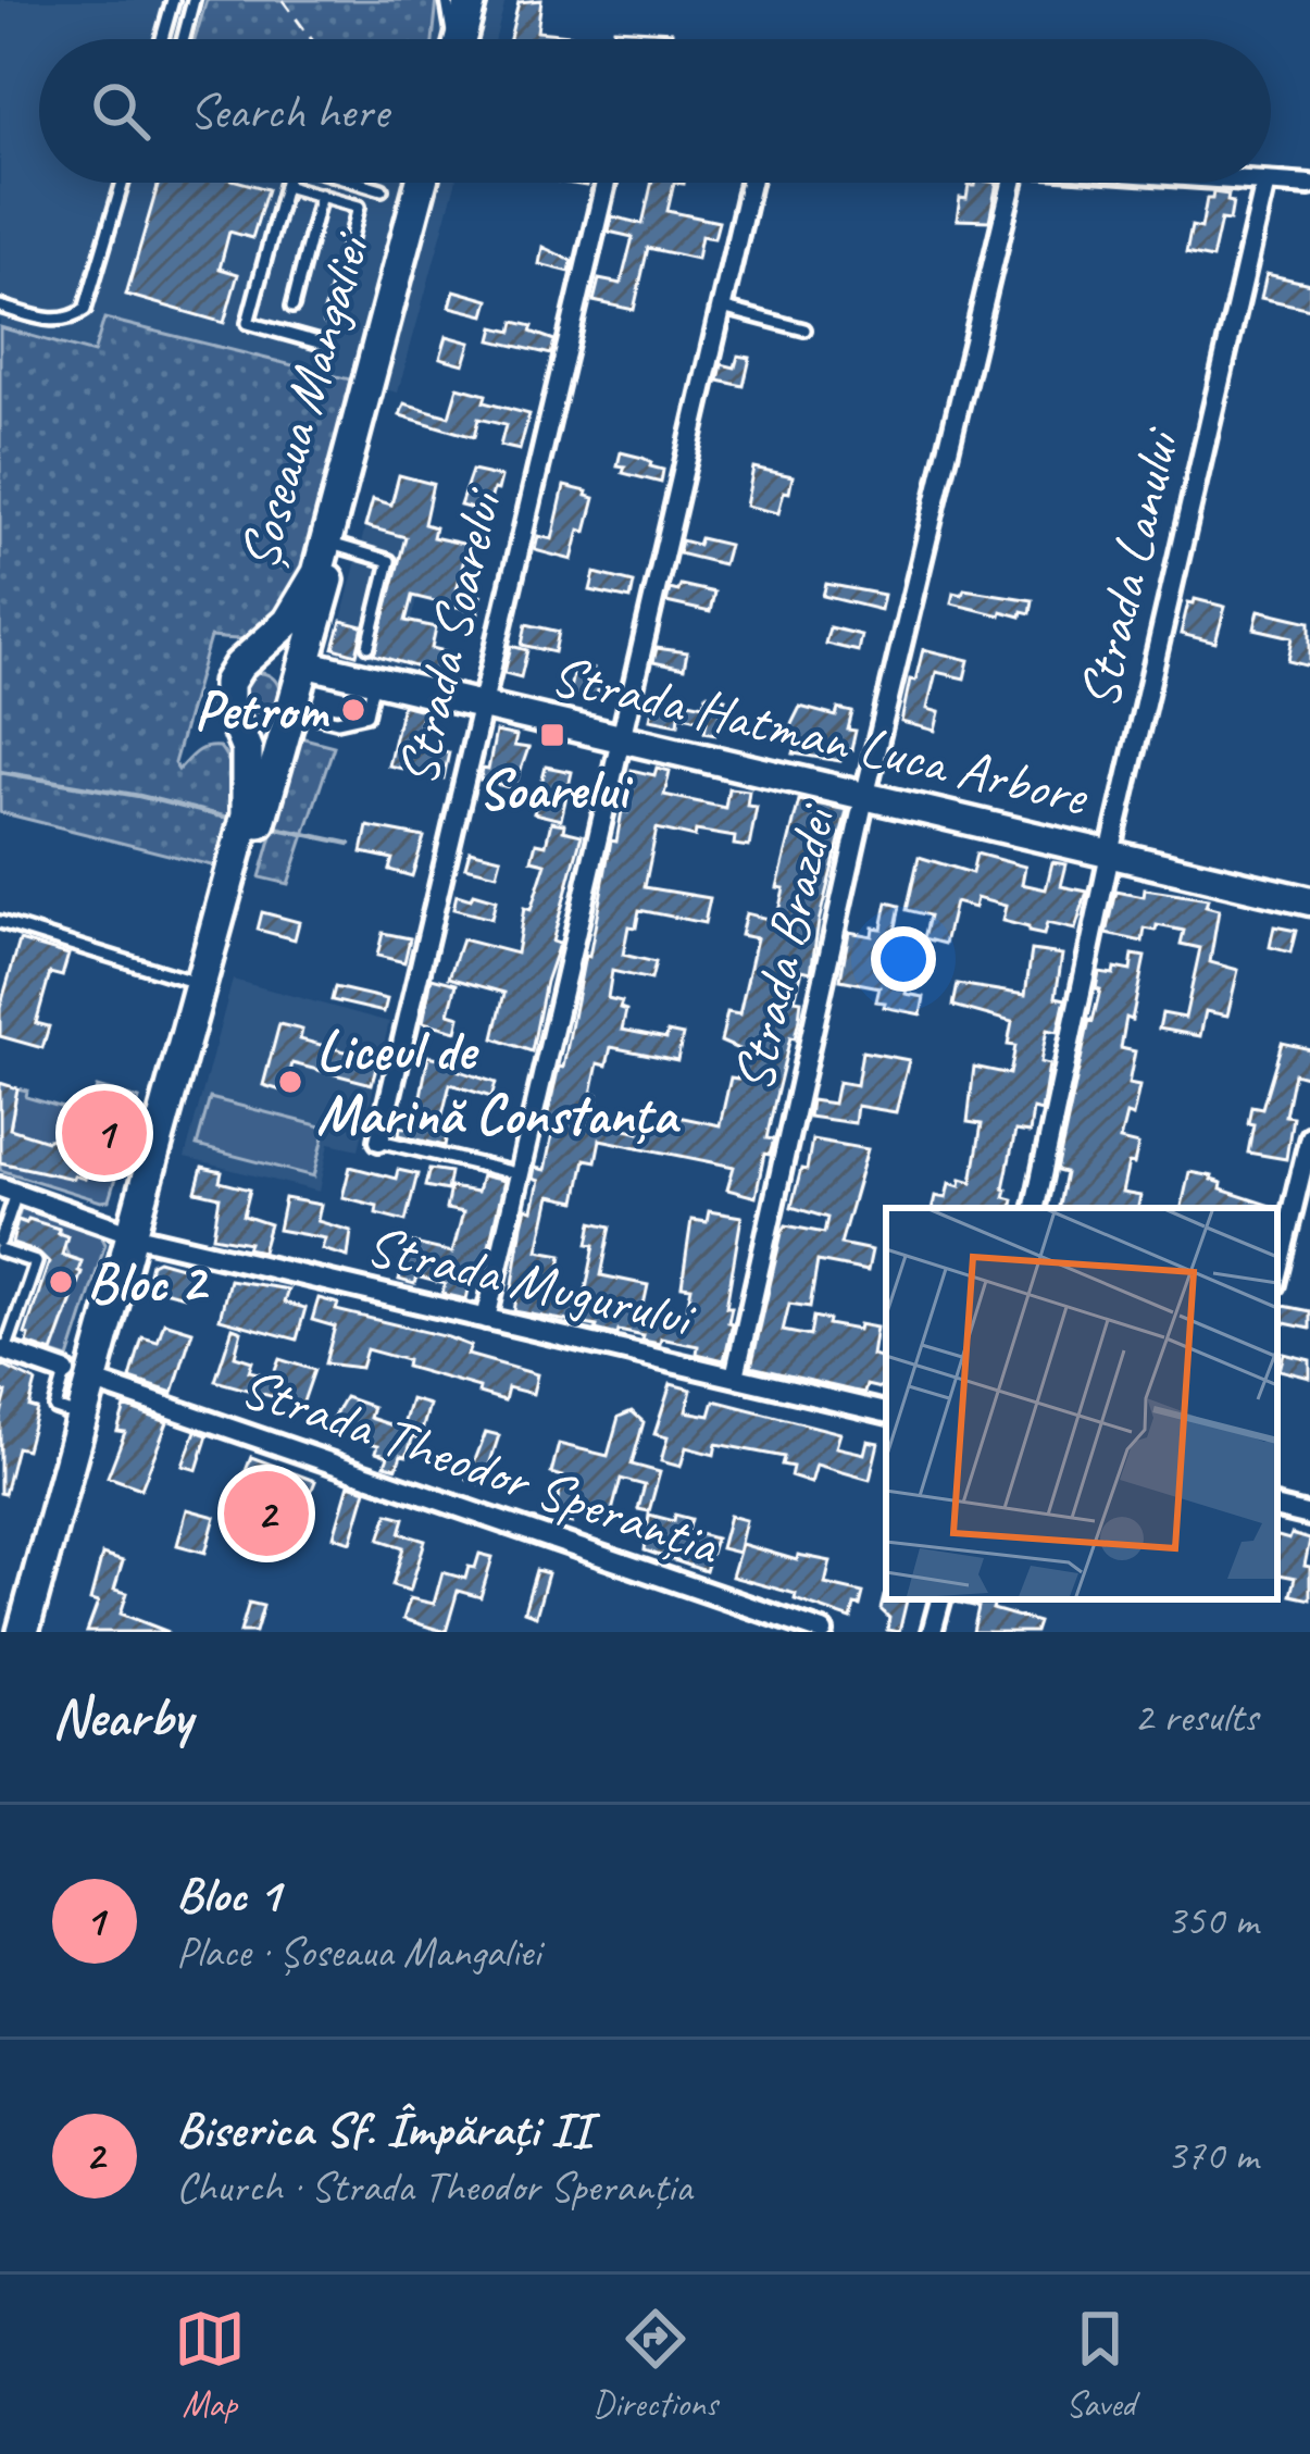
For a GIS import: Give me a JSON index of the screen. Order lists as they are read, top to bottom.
{
  "streets": {
    "main road": ["Șoseaua Mangaliei"],
    "street": [
      "Strada Lanului",
      "Strada Soarelui",
      "Strada Hatman Luca Arbore",
      "Strada Brazdei",
      "Strada Mugurului",
      "Strada Theodor Speranția"
    ]
  },
  "crossings": [
    ["Șoseaua Mangaliei", "Strada Hatman Luca Arbore"],
    ["Șoseaua Mangaliei", "Strada Mugurului"],
    ["Șoseaua Mangaliei", "Strada Theodor Speranția"],
    ["Strada Lanului", "Strada Hatman Luca Arbore"],
    ["Strada Soarelui", "Strada Hatman Luca Arbore"],
    ["Strada Hatman Luca Arbore", "Strada Brazdei"],
    ["Strada Brazdei", "Strada Mugurului"]
  ],
  "places": {
    "other": ["Petrom", "Liceul de Marină Constanța", "Bloc 2"],
    "transit": ["Soarelui"]
  },
  "page": {
    "search": "Search here",
    "pins": ["1", "2"],
    "heading": ["Nearby", "2 results"],
    "list": [
      {
        "mark": "1",
        "name": "Bloc 1",
        "note": "Place · Șoseaua Mangaliei",
        "value": "350 m"
      },
      {
        "mark": "2",
        "name": "Biserica Sf. Împărați II",
        "note": "Church · Strada Theodor Speranția",
        "value": "370 m"
      }
    ],
    "nav": ["Map", "Directions", "Saved"]
  }
}
